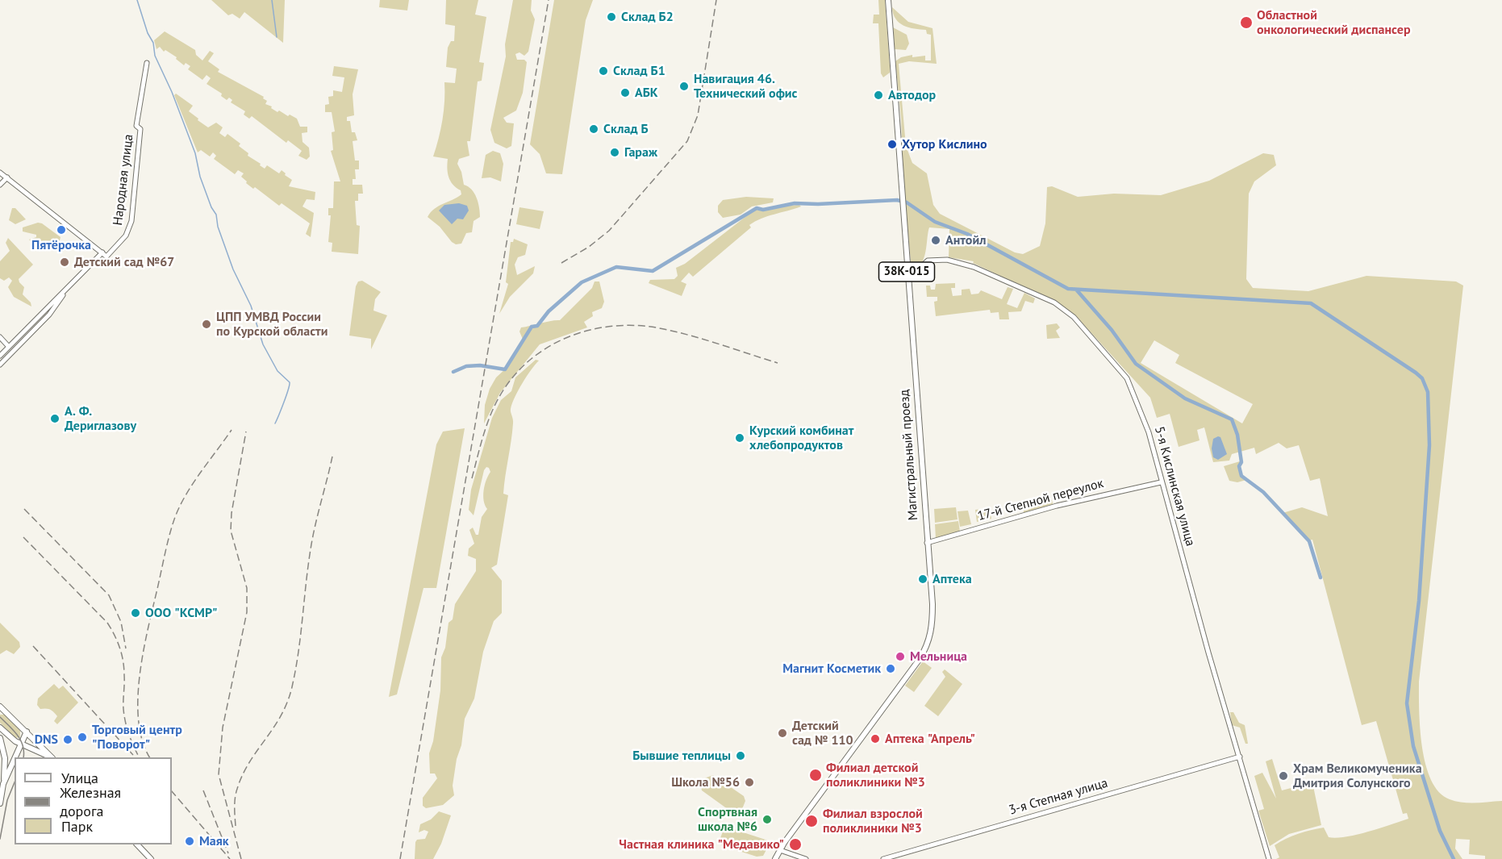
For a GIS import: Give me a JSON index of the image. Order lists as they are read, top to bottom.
{
  "streets": {
    "main road": ["38К-015", "Магистральный проезд"],
    "street": [
      "Народная улица",
      "5-я Кислинская улица",
      "17-й Степной переулок",
      "3-я Степная улица"
    ]
  },
  "crossings": [
    ["Магистральный проезд", "5-я Кислинская улица"],
    ["Магистральный проезд", "17-й Степной переулок"],
    ["5-я Кислинская улица", "17-й Степной переулок"],
    ["5-я Кислинская улица", "3-я Степная улица"]
  ],
  "places": [
    "Склад Б2",
    "Областной онкологический диспансер",
    "Склад Б1",
    "Навигация 46. Технический офис",
    "АБК",
    "Автодор",
    "Склад Б",
    "Хутор Кислино",
    "Гараж",
    "Пятёрочка",
    "Антойл",
    "Детский сад №67",
    "ЦПП УМВД России по Курской области",
    "А. Ф. Дериглазову",
    "Курский комбинат хлебопродуктов",
    "Аптека",
    "ООО \"КСМР\"",
    "Мельница",
    "Магнит Косметик",
    "Детский сад № 110",
    "Торговый центр \"Поворот\"",
    "Аптека \"Апрель\"",
    "DNS",
    "Бывшие теплицы",
    "Филиал детской поликлиники №3",
    "Храм Великомученика Дмитрия Солунского",
    "Школа №56",
    "Спортвная школа №6",
    "Филиал взрослой поликлиники №3",
    "Маяк",
    "Частная клиника \"Медавико\""
  ],
  "legend": ["Улица", "Железная дорога", "Парк"]
}
